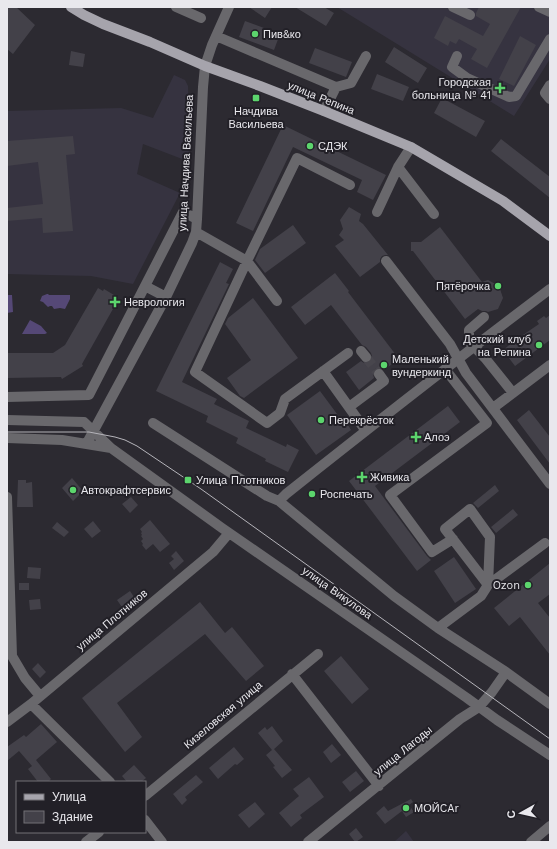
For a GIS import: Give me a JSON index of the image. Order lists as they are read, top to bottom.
{
  "streets": {
    "main road": ["улица Репина"],
    "street": [
      "улица Начдива Васильева",
      "улица Викулова",
      "улица Плотников",
      "Кизеловская улица",
      "улица Лагоды"
    ]
  },
  "crossings": [
    ["улица Репина", "улица Начдива Васильева"],
    ["улица Начдива Васильева", "улица Викулова"],
    ["улица Викулова", "улица Плотников"],
    ["улица Викулова", "улица Лагоды"]
  ],
  "places": {
    "other": [
      "Пив&ко",
      "СДЭК",
      "Пятёрочка",
      "Детский клуб на Репина",
      "Маленький вундеркинд",
      "Перекрёсток",
      "Автокрафтсервис",
      "Роспечать",
      "Ozon",
      "МОЙCAr"
    ],
    "health": [
      "Городская больница № 41",
      "Неврология",
      "Алоэ",
      "Живика"
    ],
    "transit": ["Начдива Васильева", "Улица Плотников"]
  },
  "legend": ["Улица", "Здание"],
  "north": "left"
}
